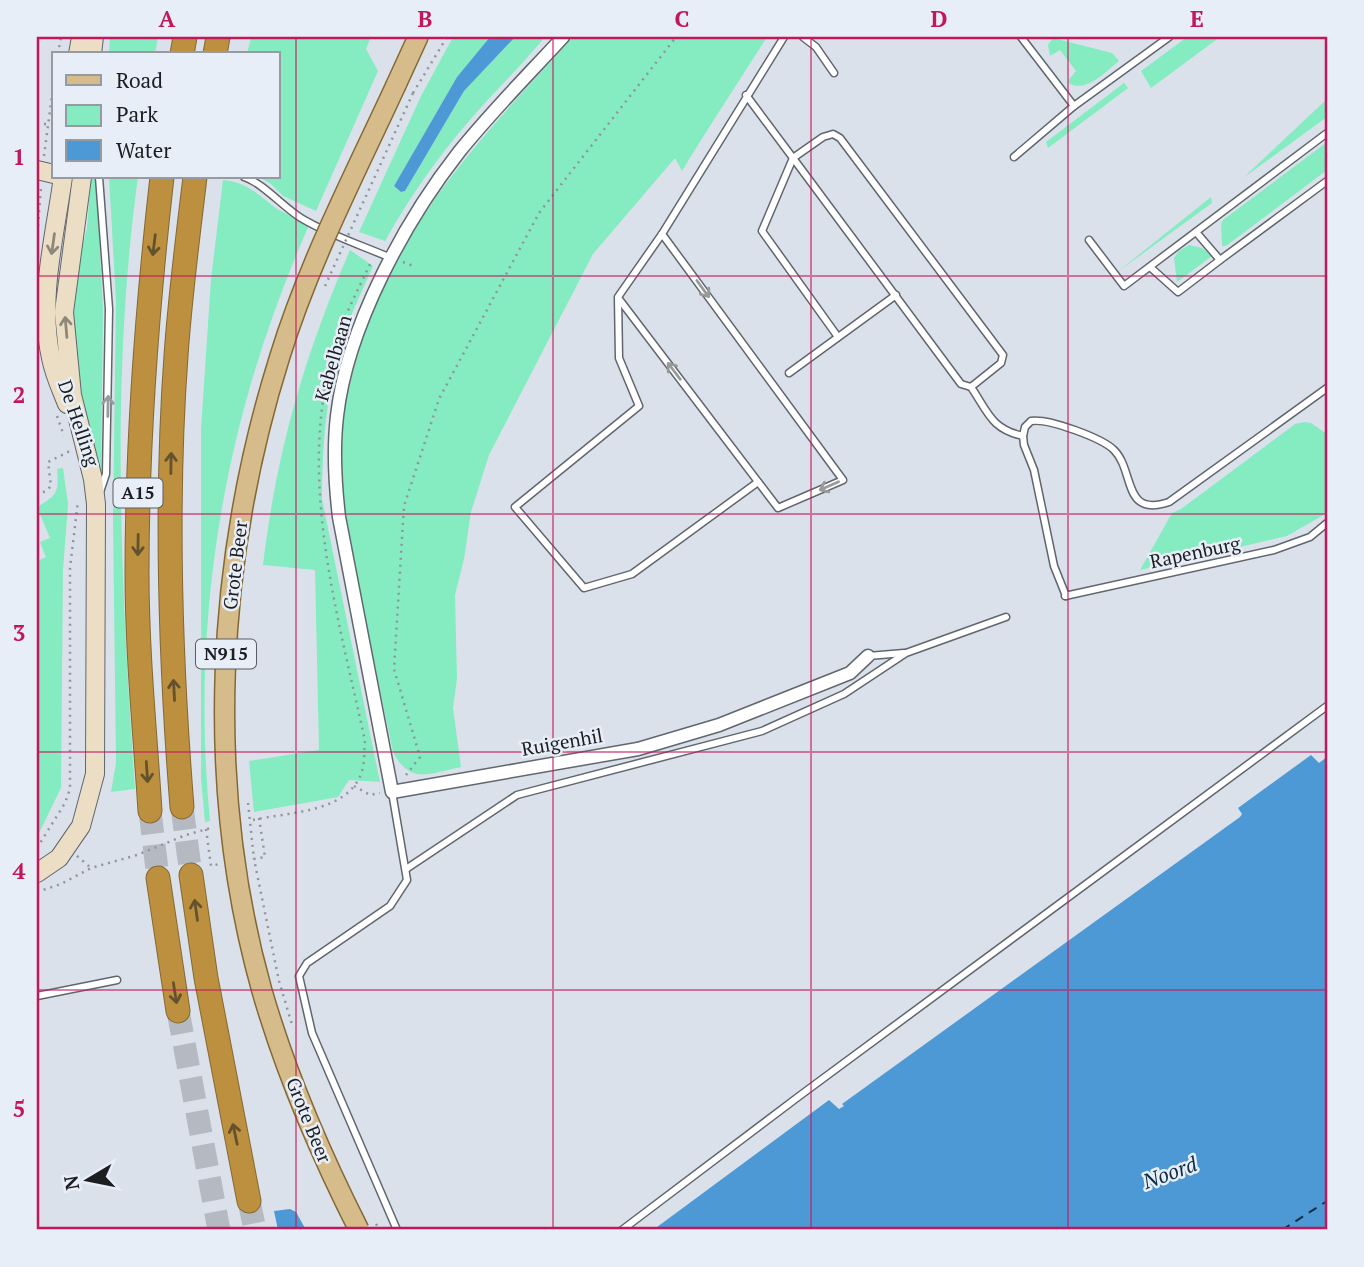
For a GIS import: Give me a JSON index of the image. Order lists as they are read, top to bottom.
{
  "streets": {
    "highway": ["A15"],
    "main road": ["Grote Beer", "N915"],
    "street": ["Kabelbaan", "De Helling", "Ruigenhil"],
    "lane": ["Rapenburg"]
  },
  "crossings": [
    ["Kabelbaan", "Ruigenhil"]
  ],
  "water": ["Noord"],
  "legend": ["Road", "Park", "Water"],
  "north": "left",
  "grid": {
    "columns": [
      "A",
      "B",
      "C",
      "D",
      "E"
    ],
    "rows": [
      "1",
      "2",
      "3",
      "4",
      "5"
    ]
  }
}
